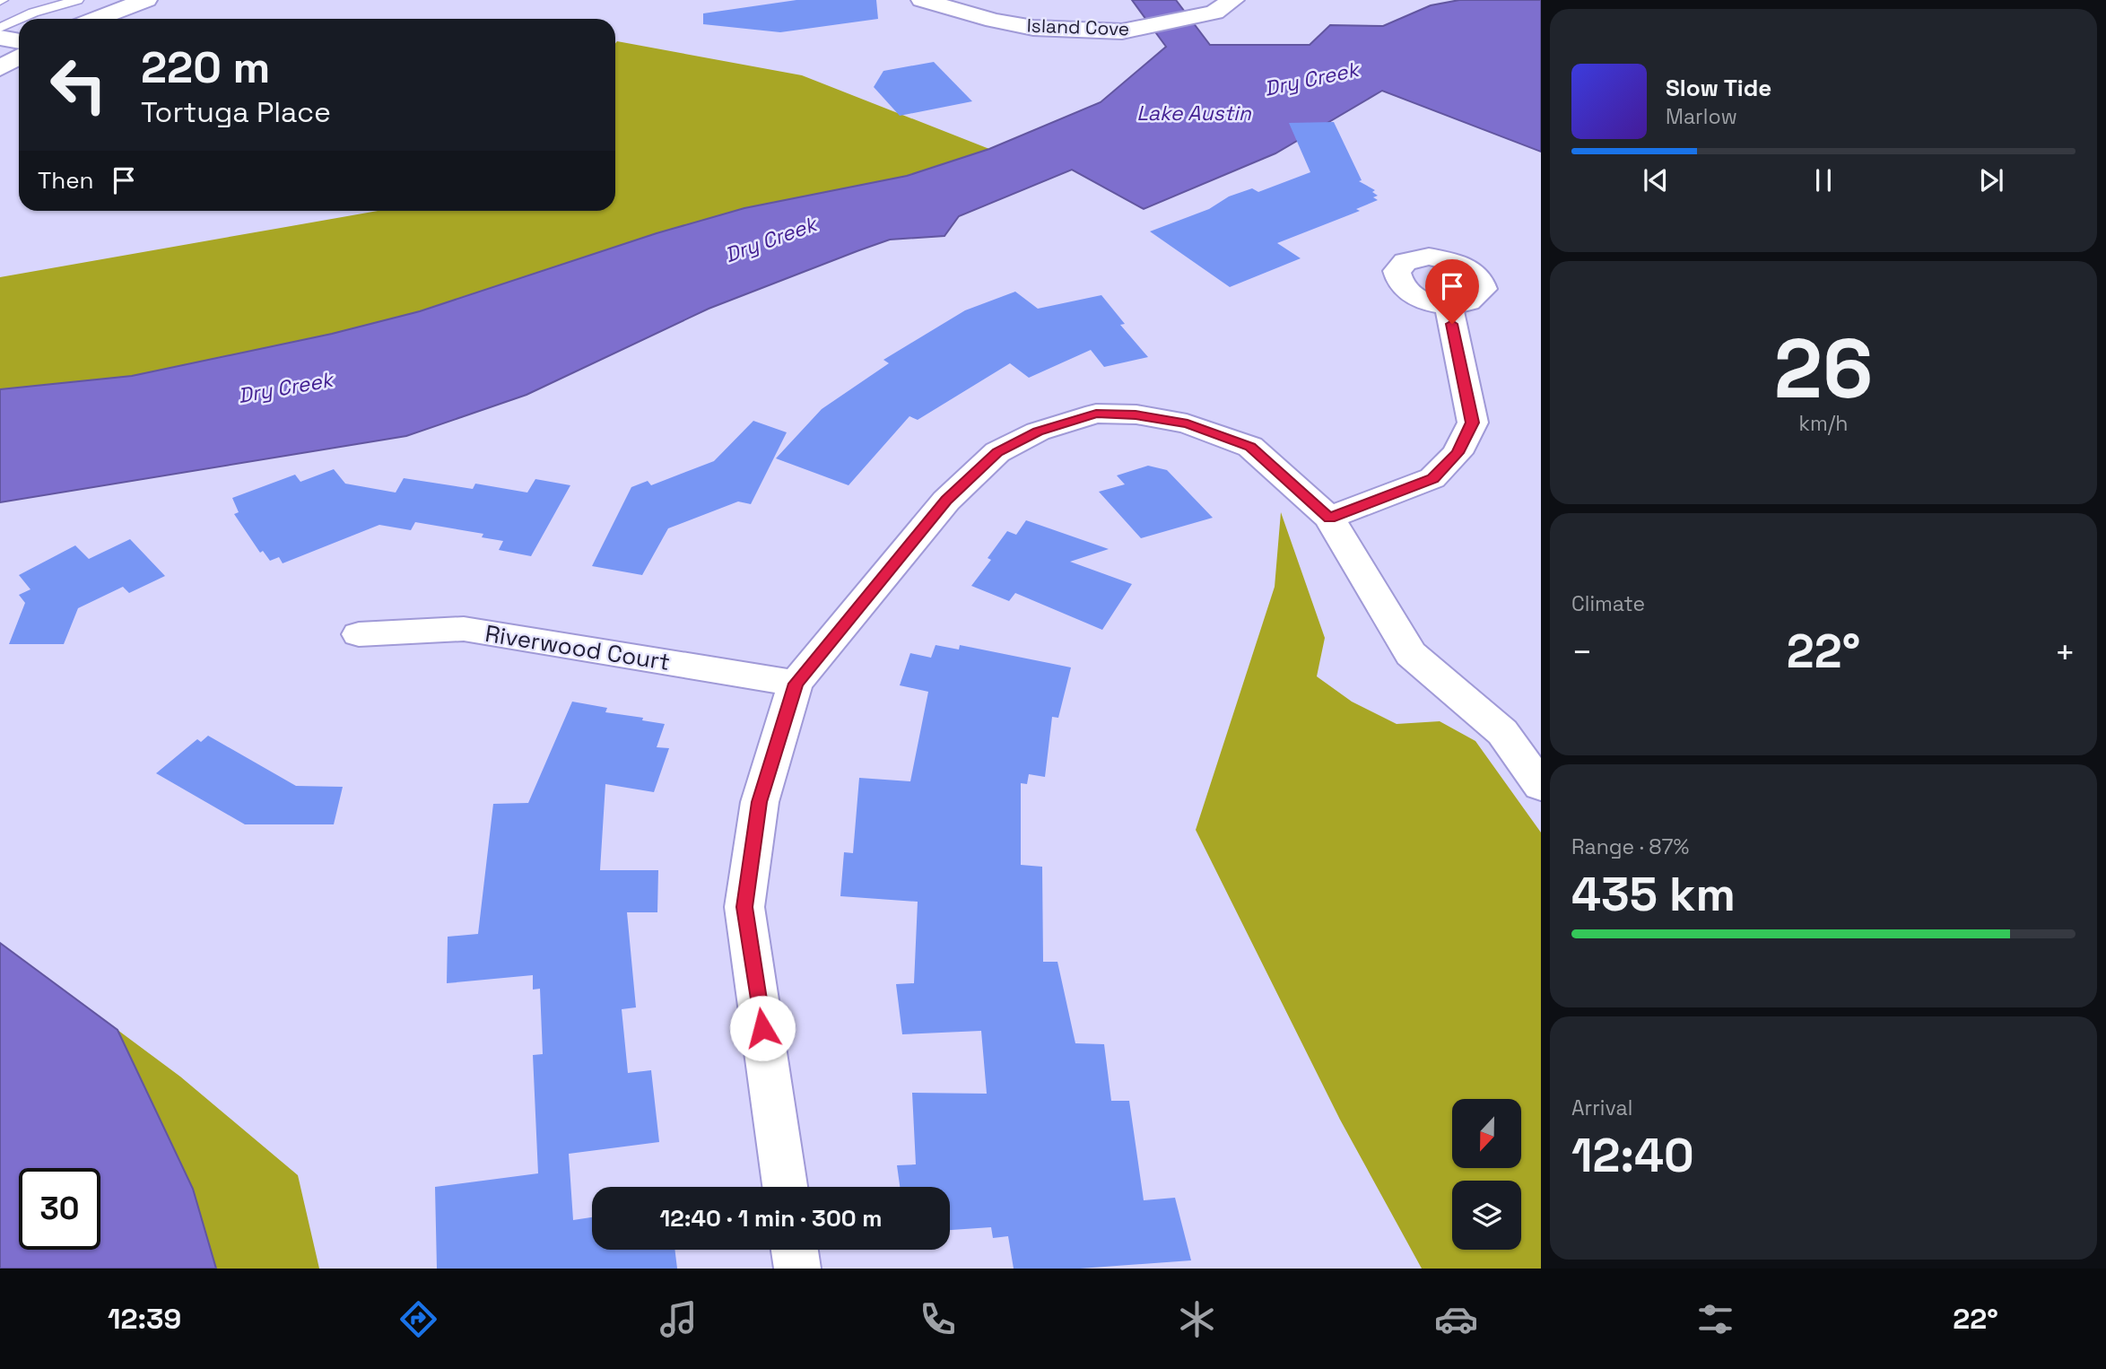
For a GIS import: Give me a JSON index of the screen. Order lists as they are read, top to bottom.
{
  "streets": {
    "street": ["Island Cove", "Riverwood Court"]
  },
  "water": ["Dry Creek", "Lake Austin"],
  "north": "bottom",
  "page": {
    "turn": ["220 m", "Tortuga Place"],
    "song": ["Slow Tide", "Marlow"],
    "then": "Then",
    "tile": [
      ["26", "km/h"],
      "Climate",
      ["Range · 87%", "435 km"],
      ["Arrival", "12:40"]
    ],
    "heat": ["−", "22°", "+"],
    "limit": "30",
    "trip": "12:40 · 1 min · 300 m",
    "tabs": ["12:39", "22°"]
  }
}
